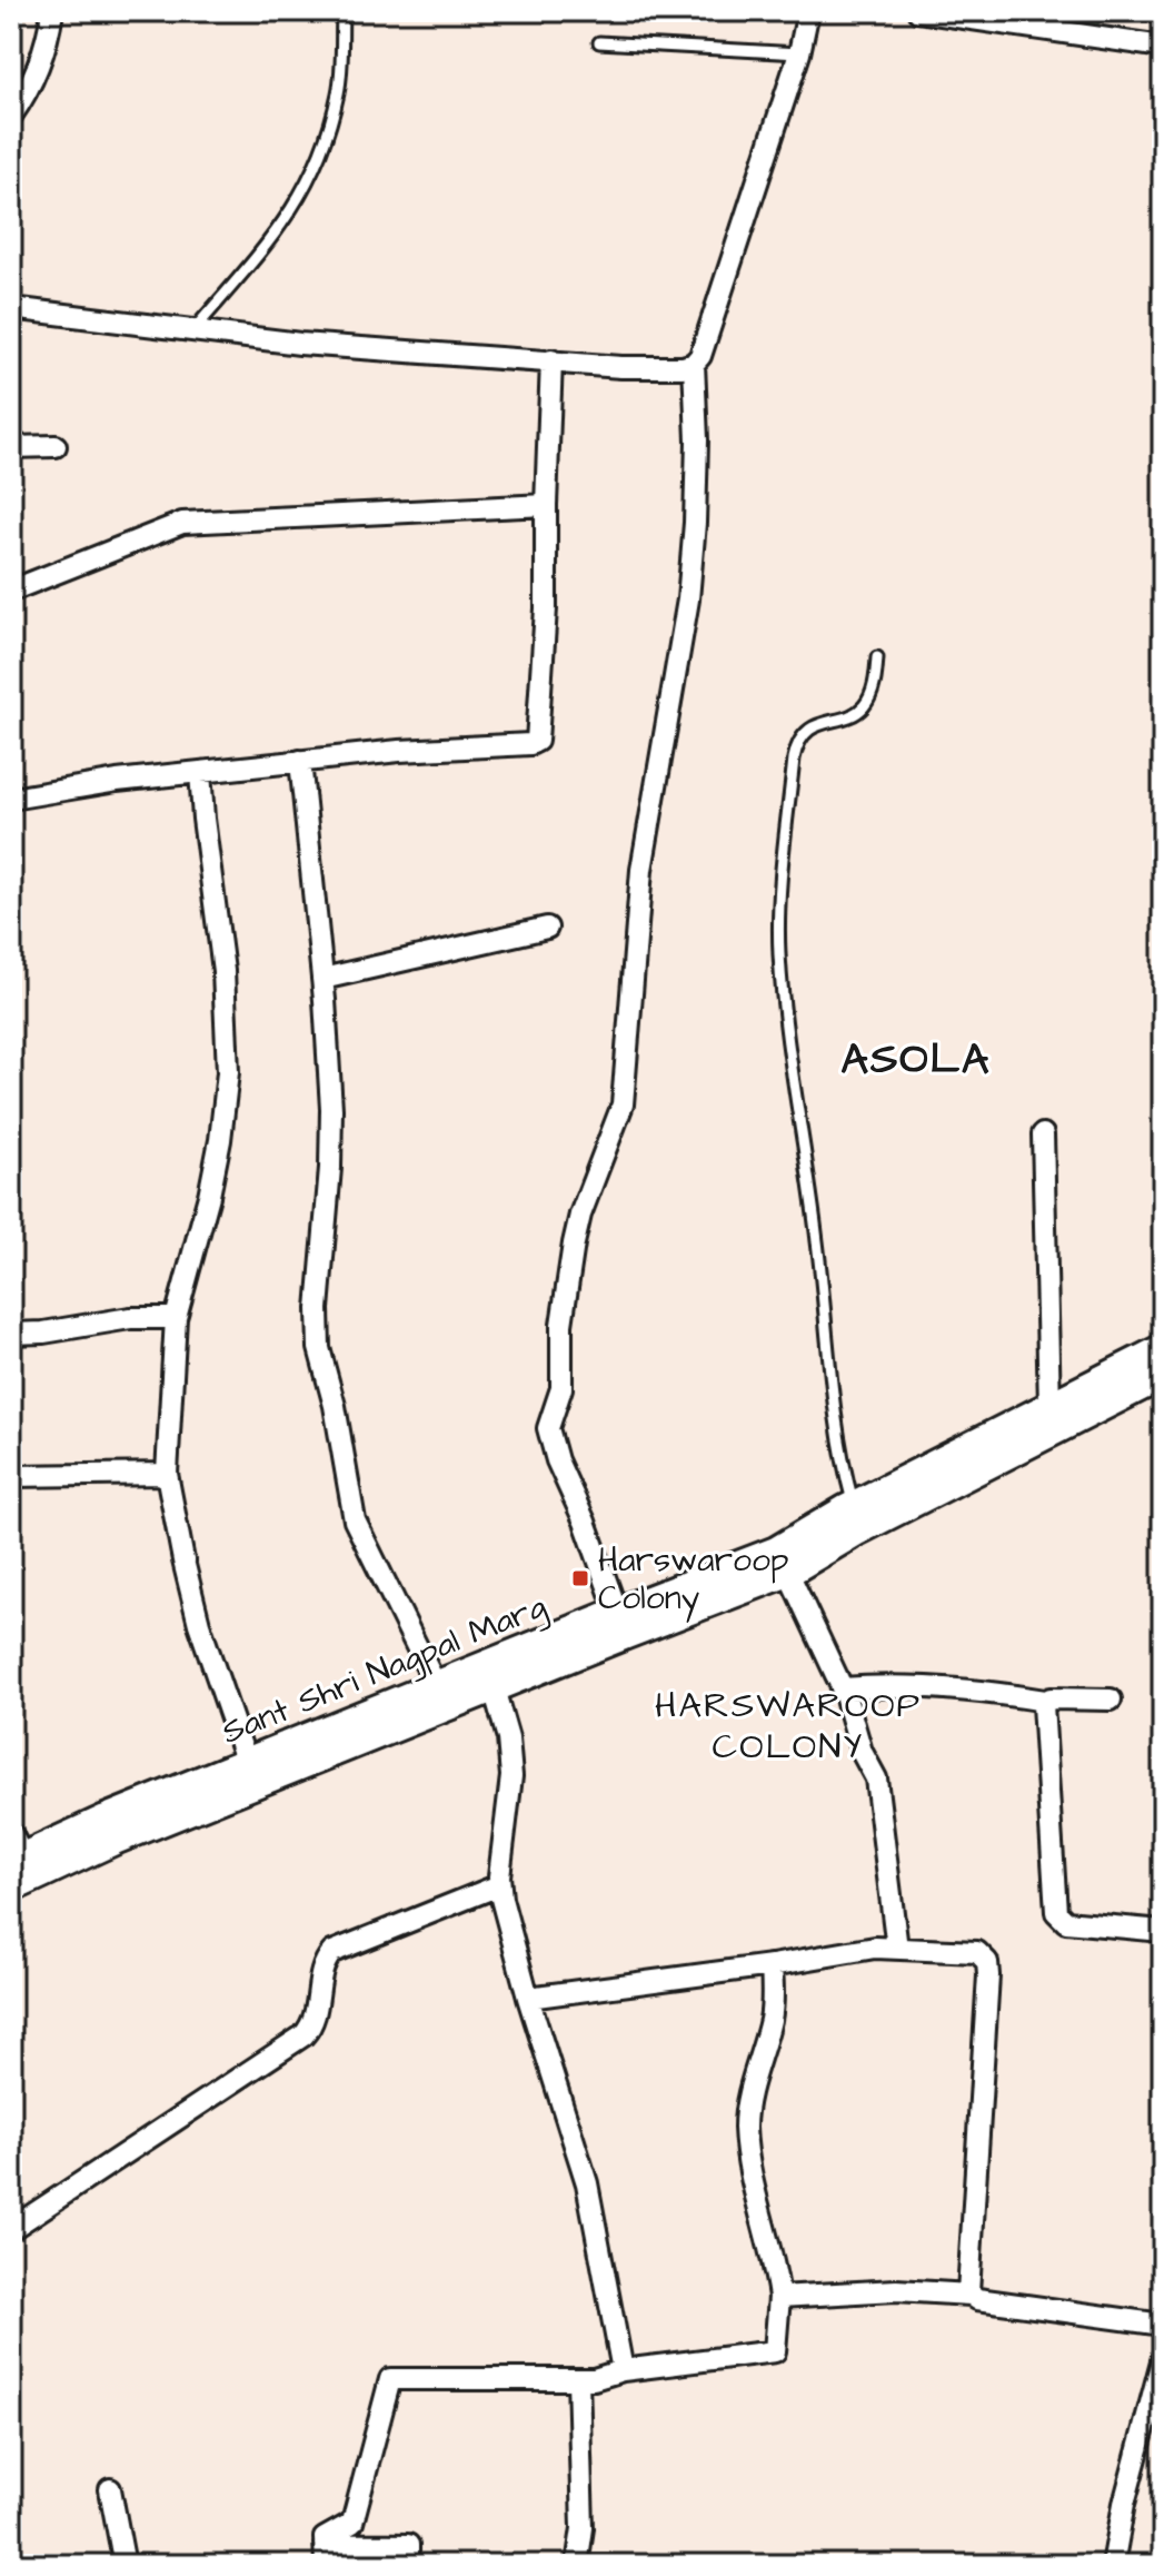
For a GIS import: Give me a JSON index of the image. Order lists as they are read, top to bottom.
{
  "streets": {
    "main road": ["Sant Shri Nagpal Marg"]
  },
  "districts": ["ASOLA", "HARSWAROOP COLONY"],
  "places": {
    "transit": ["Harswaroop Colony"]
  }
}
